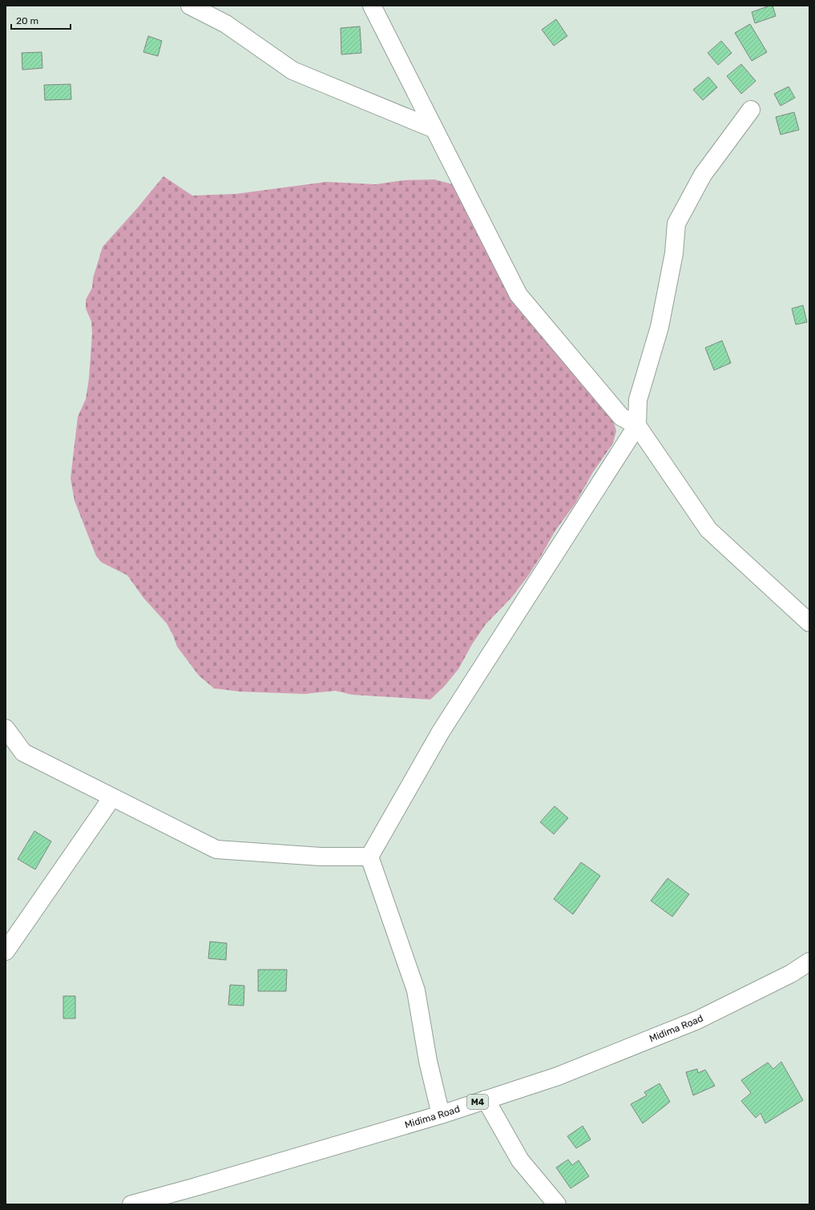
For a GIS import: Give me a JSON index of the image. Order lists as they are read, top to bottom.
{
  "streets": {
    "street": ["Midima Road", "M4"]
  },
  "scale_bar": "20 m"
}
